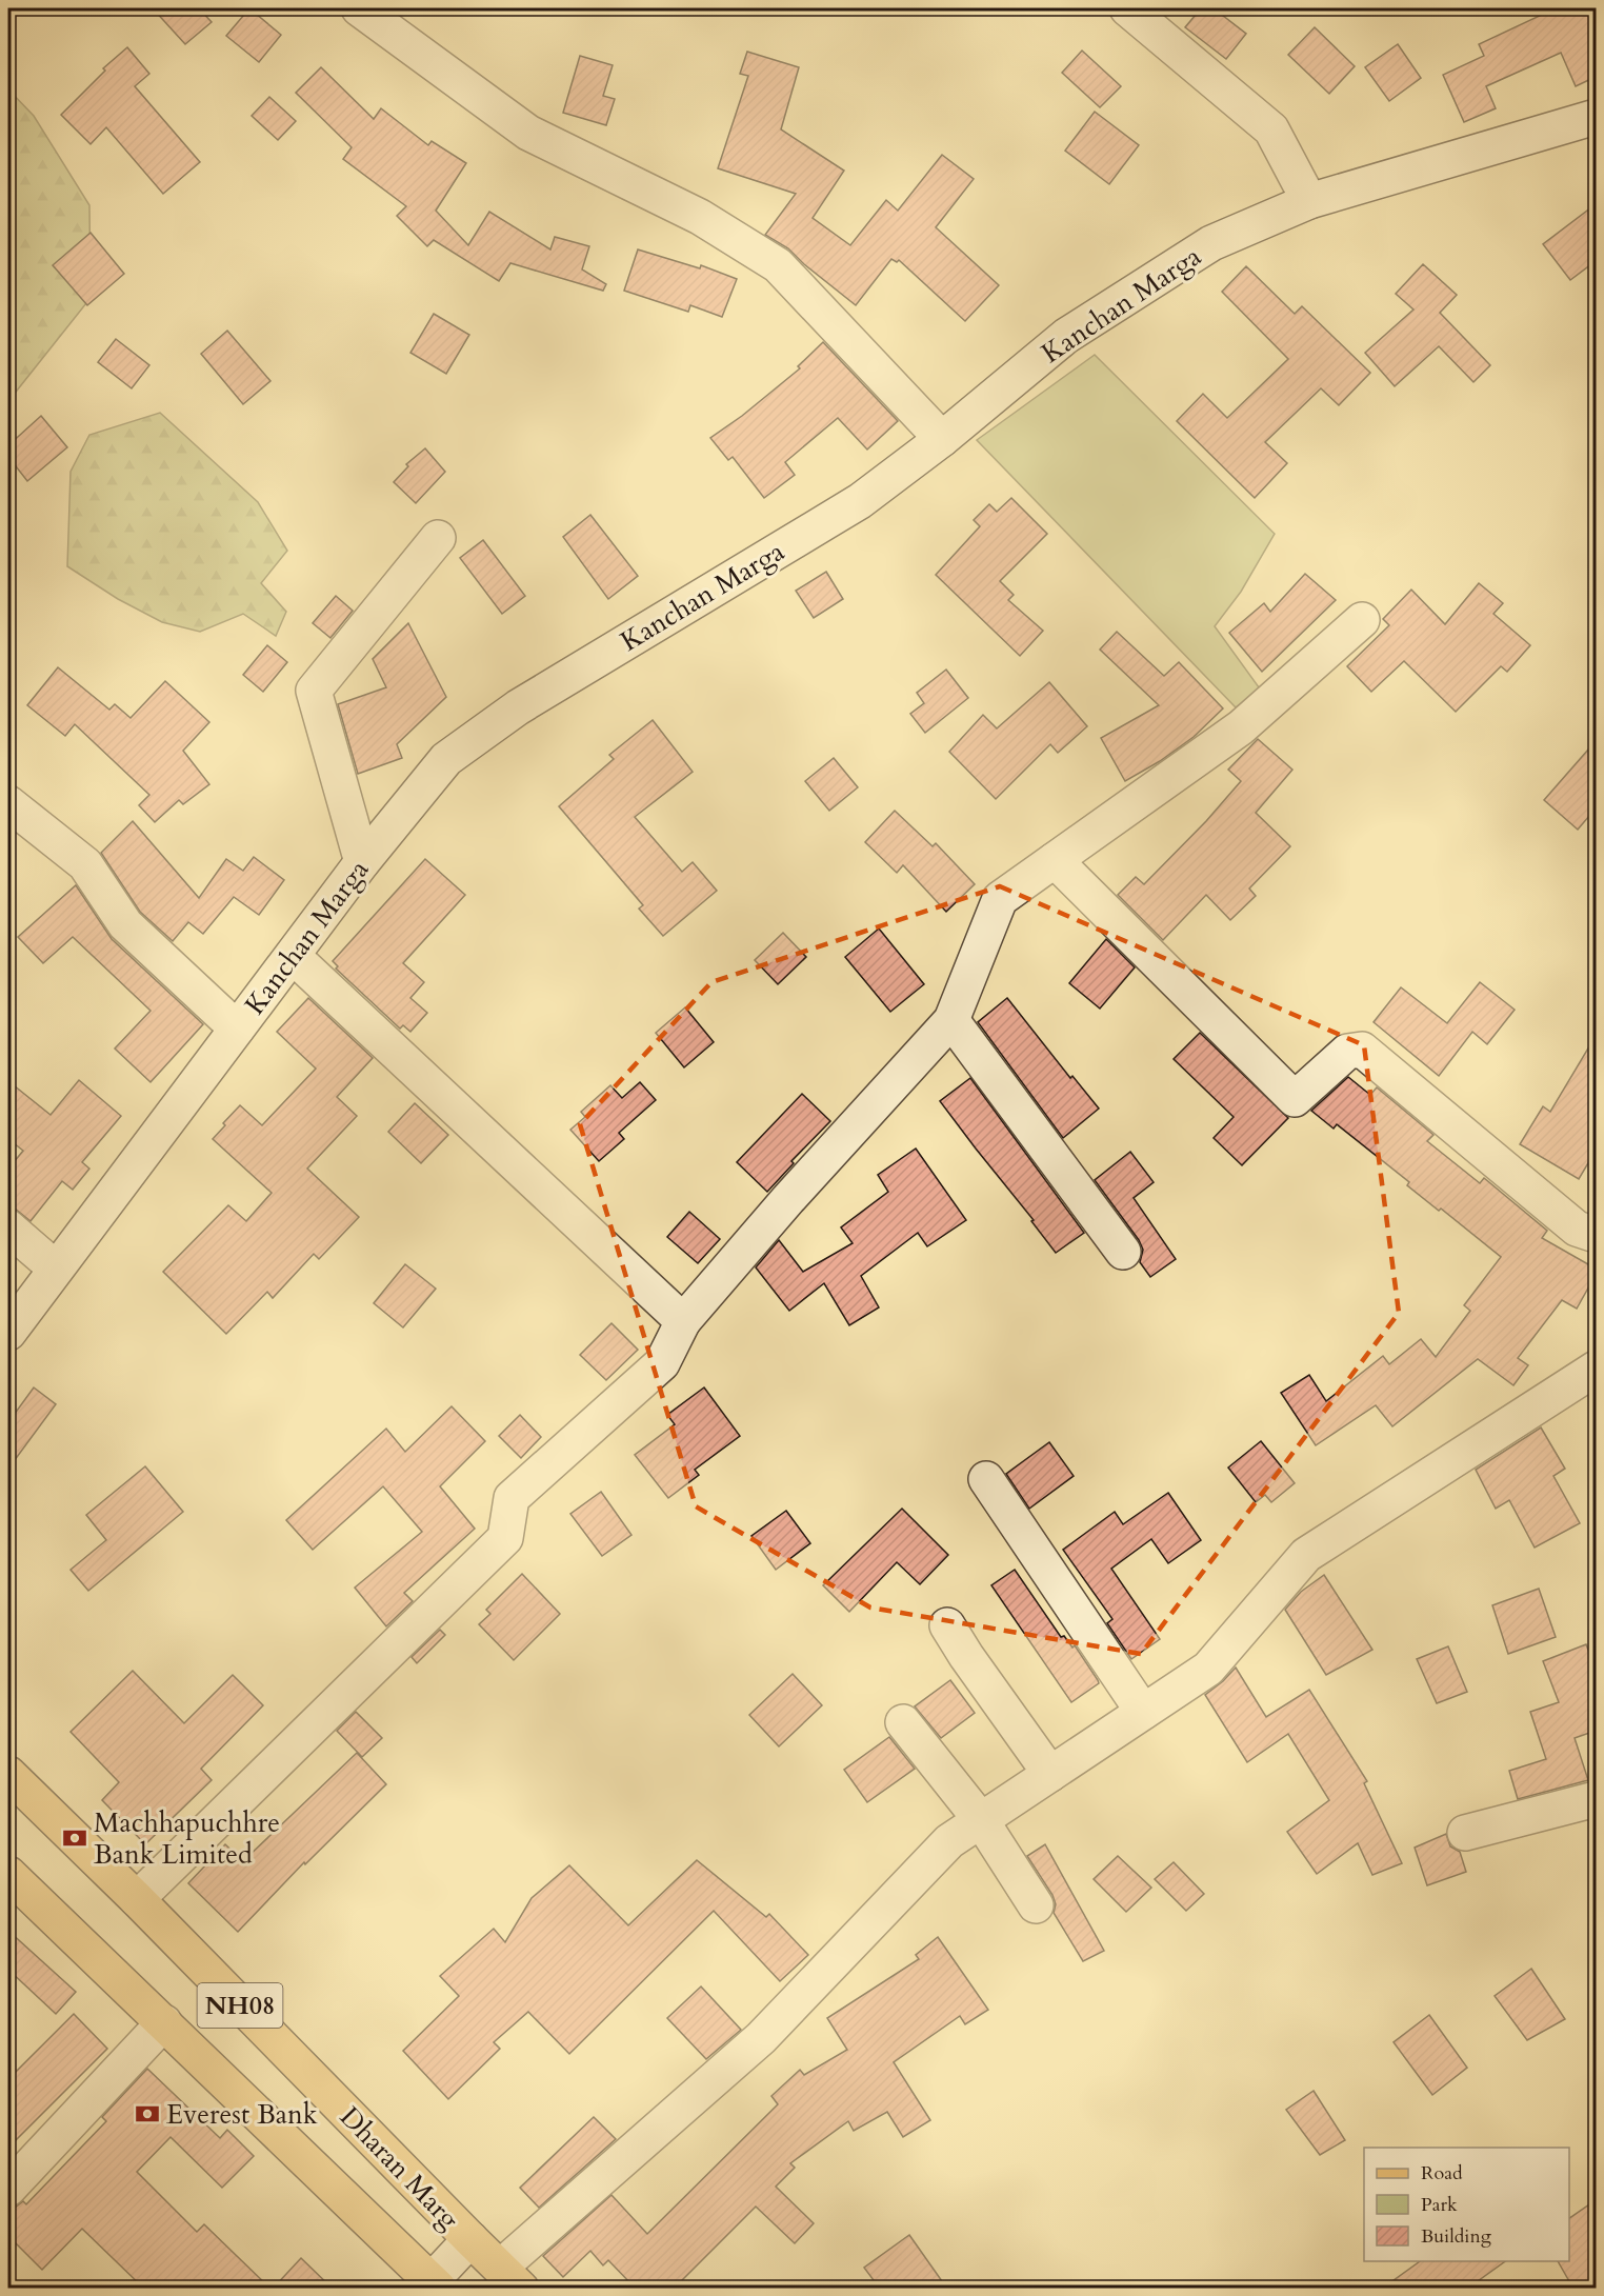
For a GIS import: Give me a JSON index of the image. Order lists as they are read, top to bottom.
{
  "streets": {
    "main road": ["NH08", "Dharan Marg"],
    "street": ["Kanchan Marga"]
  },
  "crossings": [
    ["NH08", "Dharan Marg"]
  ],
  "places": {
    "bank": ["Machhapuchhre Bank Limited", "Everest Bank"]
  },
  "legend": ["Road", "Park", "Building"]
}
